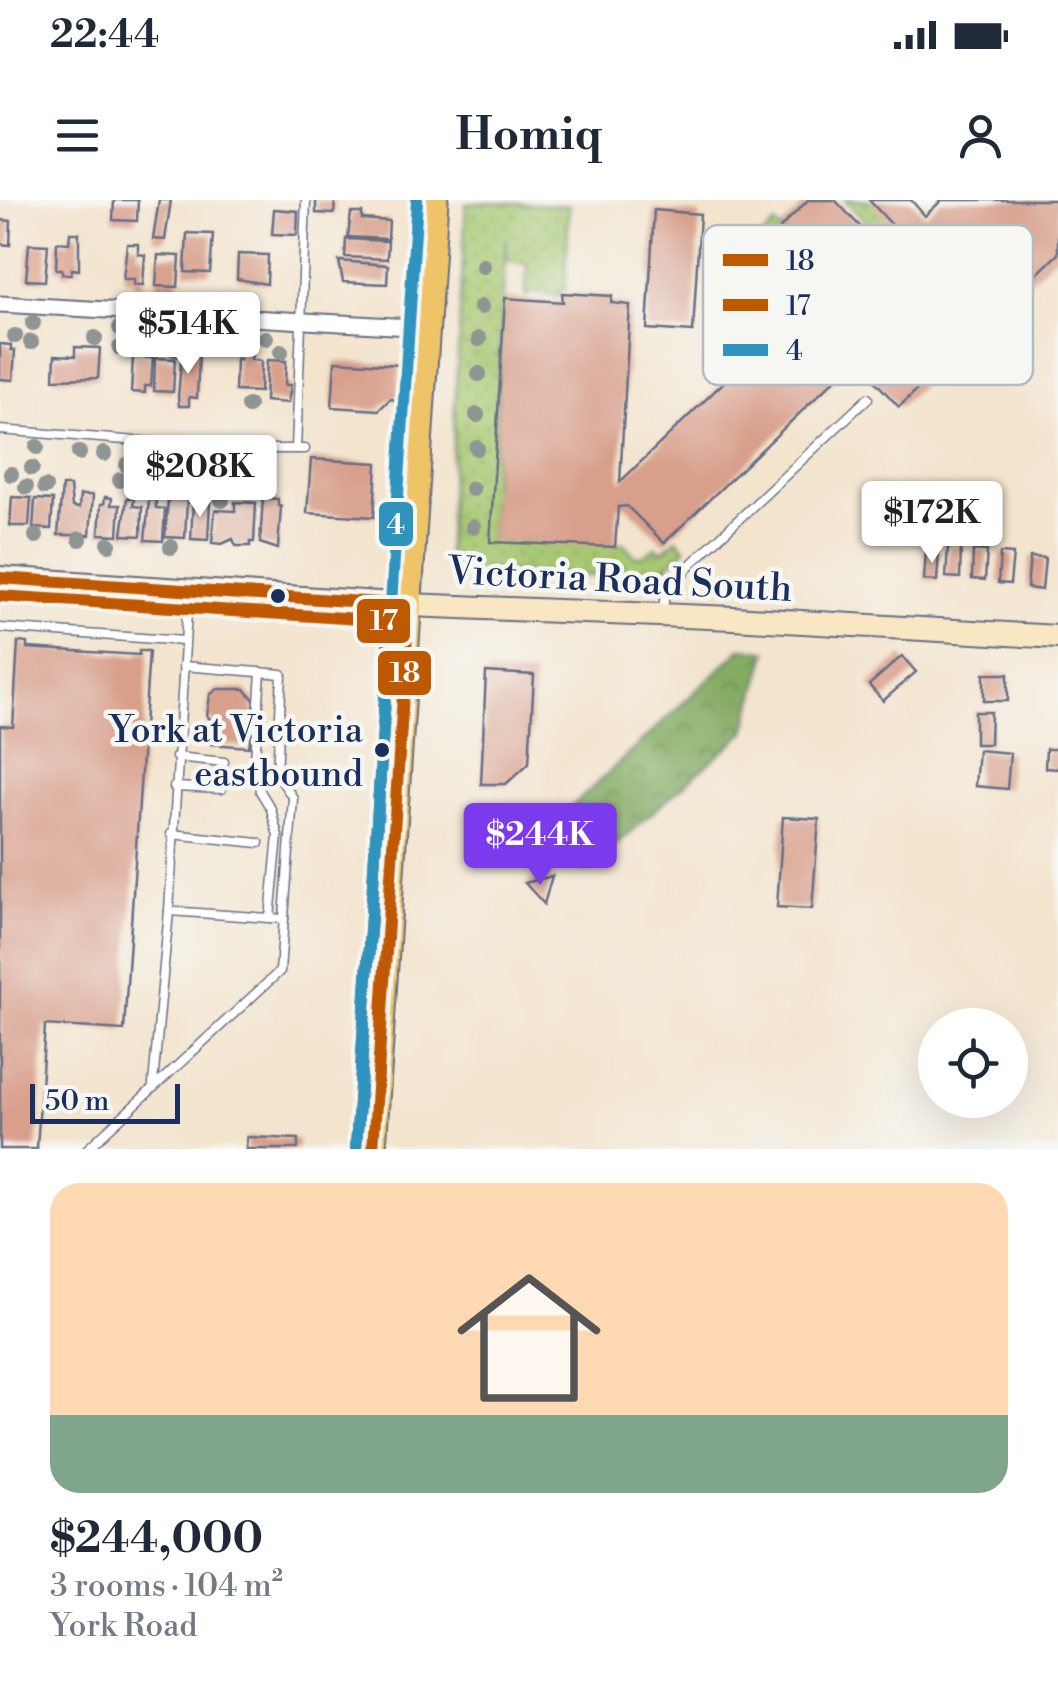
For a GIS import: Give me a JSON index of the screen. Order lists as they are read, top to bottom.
{
  "streets": {
    "main road": ["Victoria Road South"]
  },
  "places": ["York at Victoria eastbound"],
  "lines": ["transit line 4", "transit line 18", "transit line 17"],
  "legend": ["18", "17", "4"],
  "scale_bar": "50 m",
  "page": {
    "status": "22:44",
    "header": "Homiq",
    "price": [
      "$514K",
      "$208K",
      "$172K",
      "$244K"
    ],
    "scale": "50 m",
    "list": [
      {
        "name": "$244,000",
        "note": "3 rooms · 104 m² · York Road"
      }
    ]
  }
}
